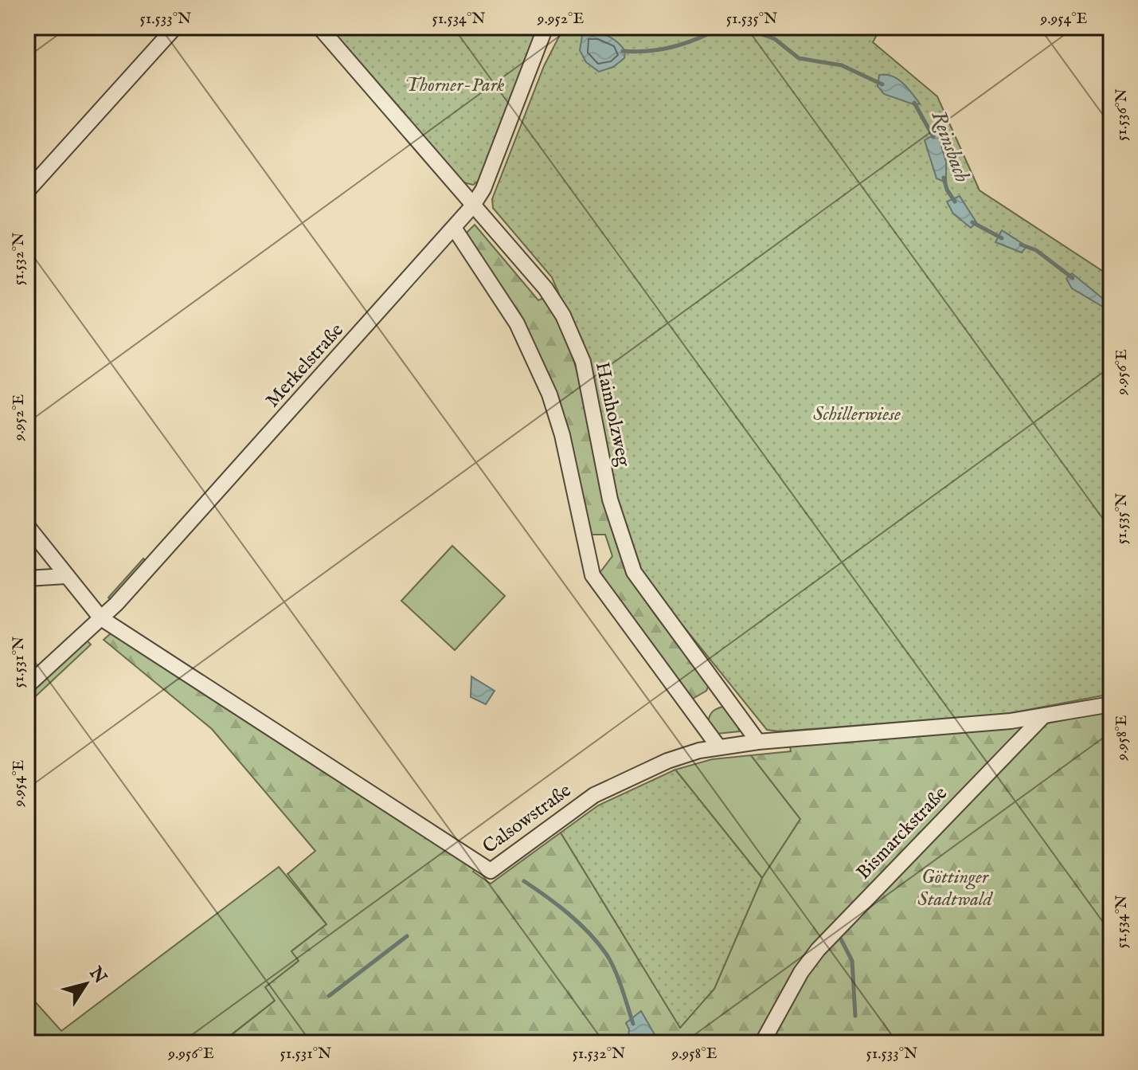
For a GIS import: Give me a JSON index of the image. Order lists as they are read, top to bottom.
{
  "streets": {
    "street": [
      "Merkelstraße",
      "Hainholzweg",
      "Calsowstraße",
      "Bismarckstraße"
    ]
  },
  "crossings": [
    ["Merkelstraße", "Hainholzweg"],
    ["Merkelstraße", "Calsowstraße"],
    ["Hainholzweg", "Calsowstraße"],
    ["Calsowstraße", "Bismarckstraße"]
  ],
  "water": ["Reinsbach"],
  "parks": ["Thorner-Park", "Schillerwiese", "Göttinger Stadtwald"],
  "north": "top right",
  "coordinates": [
    "51.533°N",
    "51.534°N",
    "9.952°E",
    "51.535°N",
    "9.954°E",
    "51.536°N",
    "51.532°N",
    "9.956°E",
    "51.531°N",
    "9.958°E"
  ]
}
